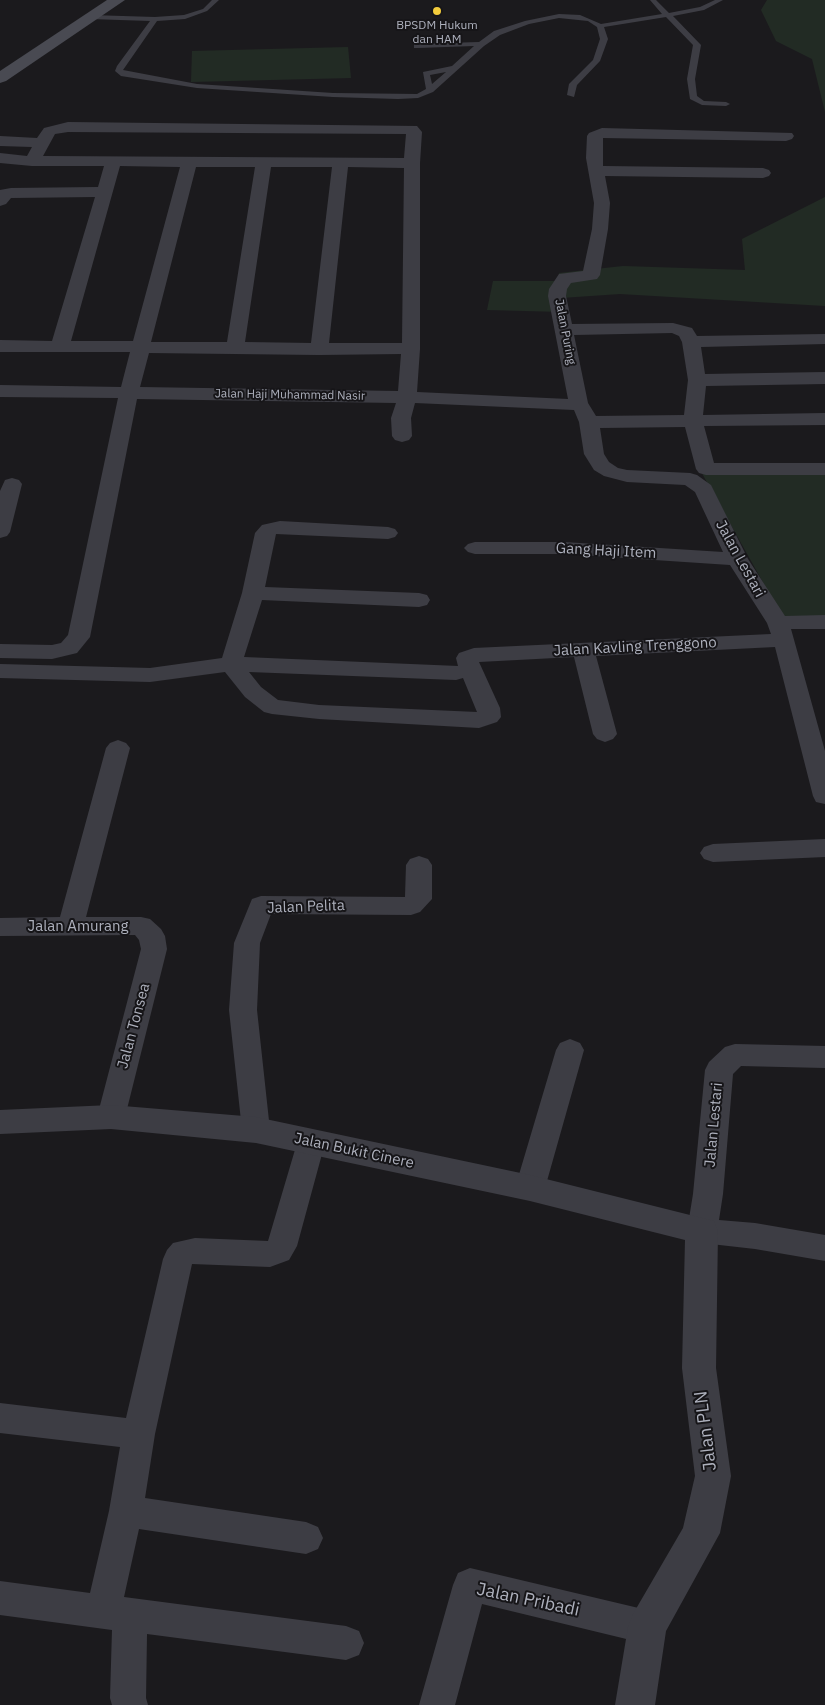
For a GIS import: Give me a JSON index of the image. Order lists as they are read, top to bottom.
{
  "streets": {
    "street": [
      "Jalan Puring",
      "Jalan Haji Muhammad Nasir",
      "Gang Haji Item",
      "Jalan Lestari",
      "Jalan Kavling Trenggono",
      "Jalan Pelita",
      "Jalan Amurang",
      "Jalan Tonsea",
      "Jalan Bukit Cinere",
      "Jalan PLN",
      "Jalan Pribadi"
    ]
  },
  "crossings": [
    ["Jalan Puring", "Jalan Haji Muhammad Nasir"],
    ["Jalan Puring", "Jalan Lestari"],
    ["Jalan Haji Muhammad Nasir", "Jalan Lestari"],
    ["Gang Haji Item", "Jalan Lestari"],
    ["Jalan Lestari", "Jalan Kavling Trenggono"],
    ["Jalan Lestari", "Jalan Bukit Cinere"],
    ["Jalan Lestari", "Jalan PLN"],
    ["Jalan Pelita", "Jalan Bukit Cinere"],
    ["Jalan Amurang", "Jalan Tonsea"],
    ["Jalan Tonsea", "Jalan Bukit Cinere"],
    ["Jalan Bukit Cinere", "Jalan PLN"],
    ["Jalan PLN", "Jalan Pribadi"]
  ],
  "places": ["BPSDM Hukum dan HAM"]
}
